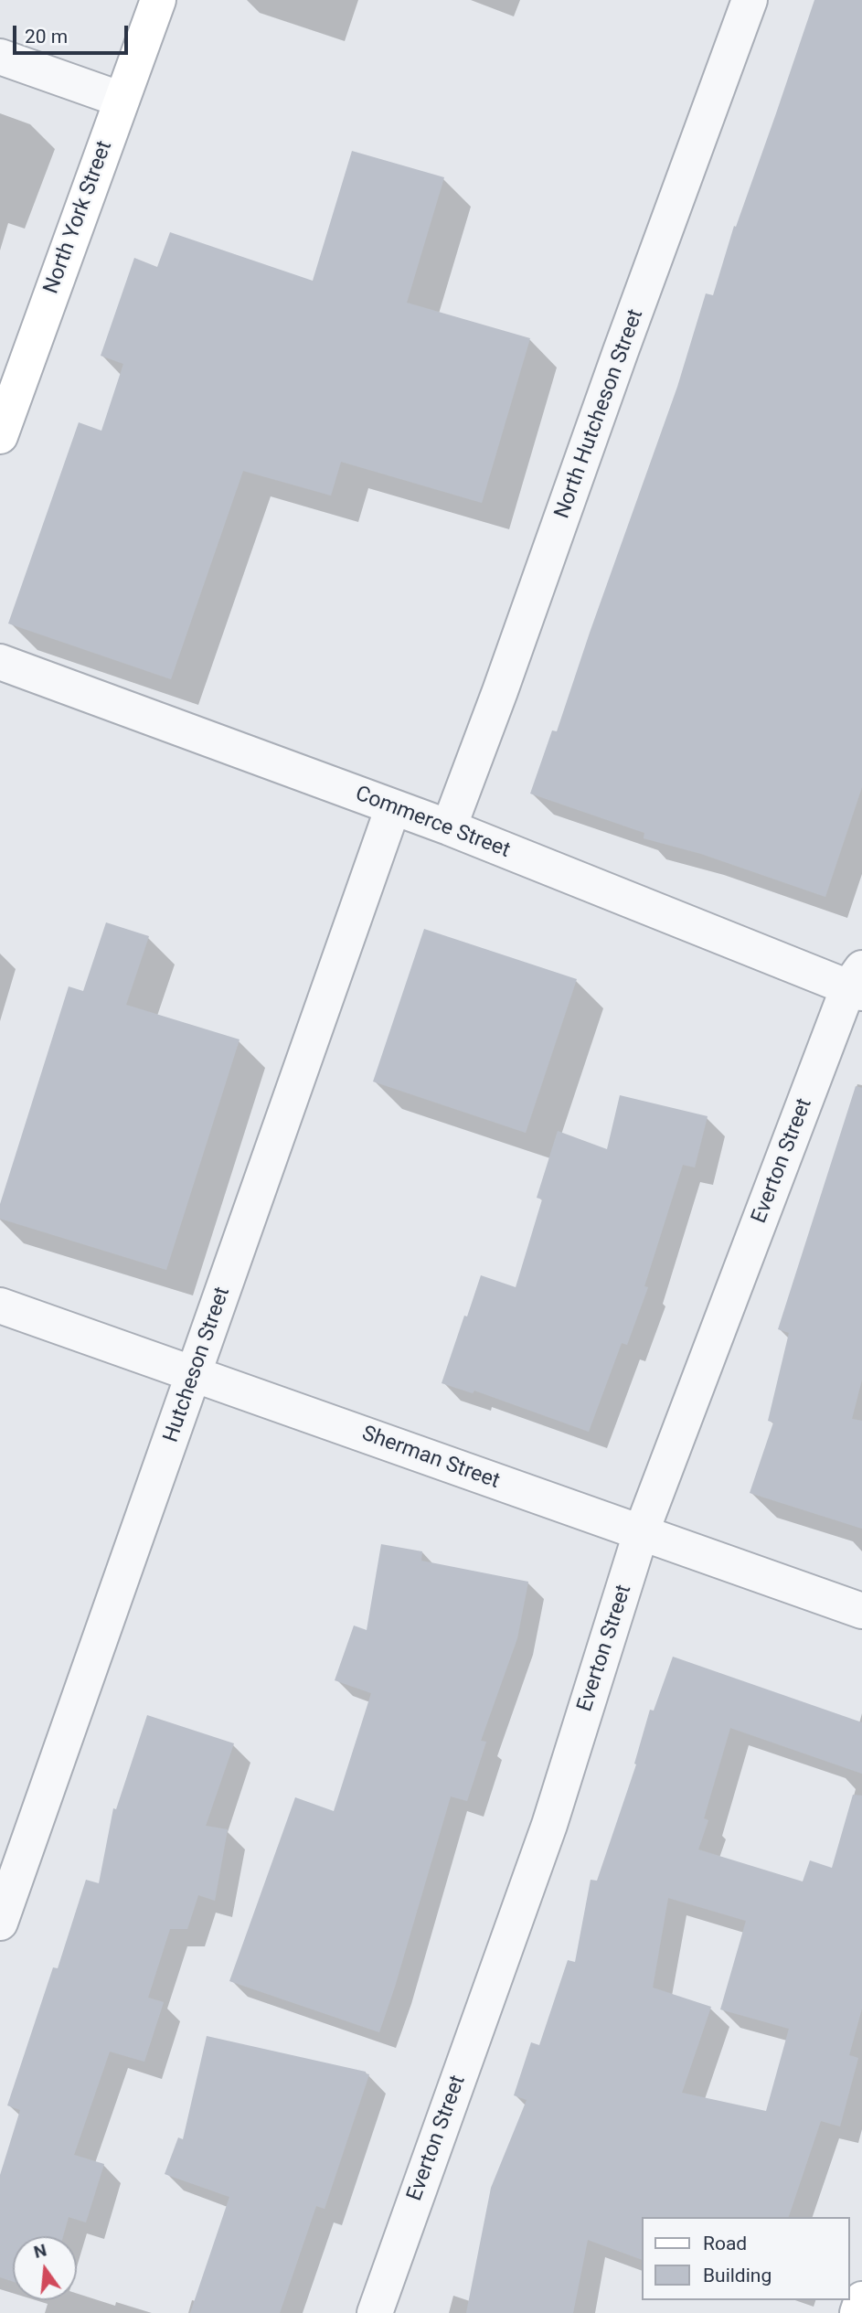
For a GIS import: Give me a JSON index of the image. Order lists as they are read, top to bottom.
{
  "streets": {
    "main road": ["North York Street"],
    "street": [
      "North Hutcheson Street",
      "Commerce Street",
      "Everton Street",
      "Hutcheson Street",
      "Sherman Street"
    ]
  },
  "crossings": [
    ["North Hutcheson Street", "Commerce Street"],
    ["Commerce Street", "Everton Street"],
    ["Commerce Street", "Hutcheson Street"],
    ["Everton Street", "Sherman Street"],
    ["Hutcheson Street", "Sherman Street"]
  ],
  "legend": ["Road", "Building"],
  "scale_bar": "20 m",
  "north": "top"
}
